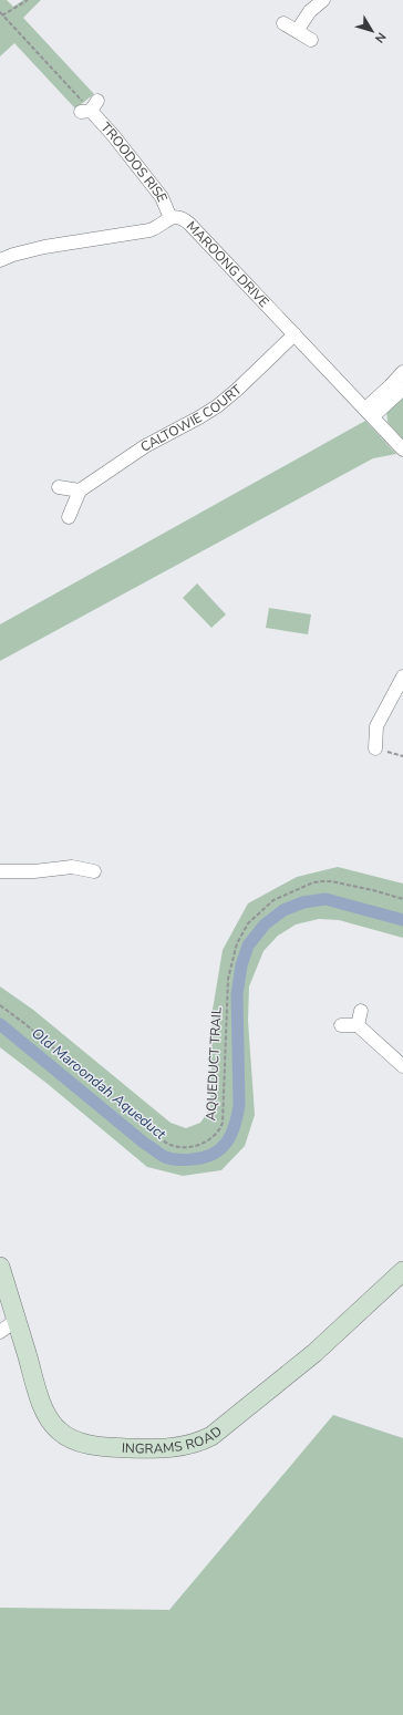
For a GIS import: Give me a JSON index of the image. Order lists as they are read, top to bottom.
{
  "streets": {
    "street": [
      "TROODOS RISE",
      "MAROONG DRIVE",
      "CALTOWIE COURT",
      "INGRAMS ROAD"
    ],
    "path": ["AQUEDUCT TRAIL"]
  },
  "crossings": [
    ["TROODOS RISE", "MAROONG DRIVE"],
    ["MAROONG DRIVE", "CALTOWIE COURT"]
  ],
  "water": ["Old Maroondah Aqueduct"],
  "north": "bottom right"
}
